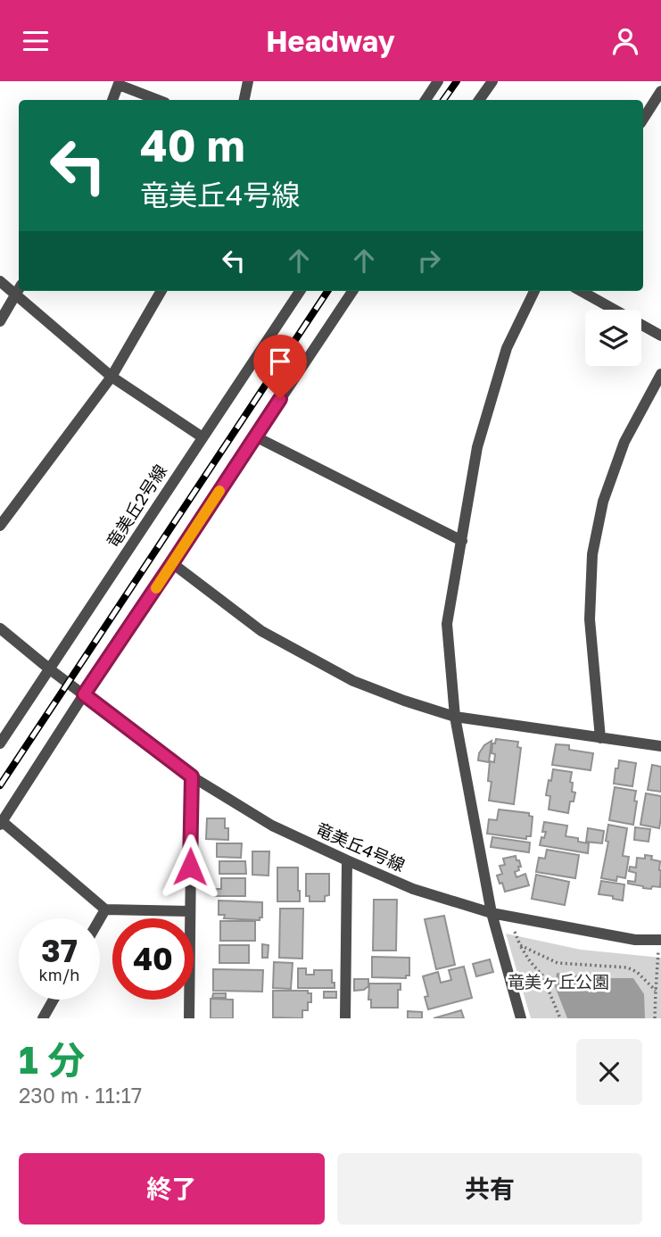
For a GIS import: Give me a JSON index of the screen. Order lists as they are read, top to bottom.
{
  "streets": {
    "street": ["竜美丘2号線", "竜美丘4号線"]
  },
  "crossings": [
    ["竜美丘2号線", "竜美丘4号線"]
  ],
  "parks": ["竜美ヶ丘公園"],
  "page": {
    "header": "Headway",
    "turn": ["40 m", "竜美丘4号線"],
    "speed": "37 km/h",
    "limit": "40",
    "heading": ["1 分", "230 m · 11:17"],
    "buttons": ["終了", "共有"]
  }
}
